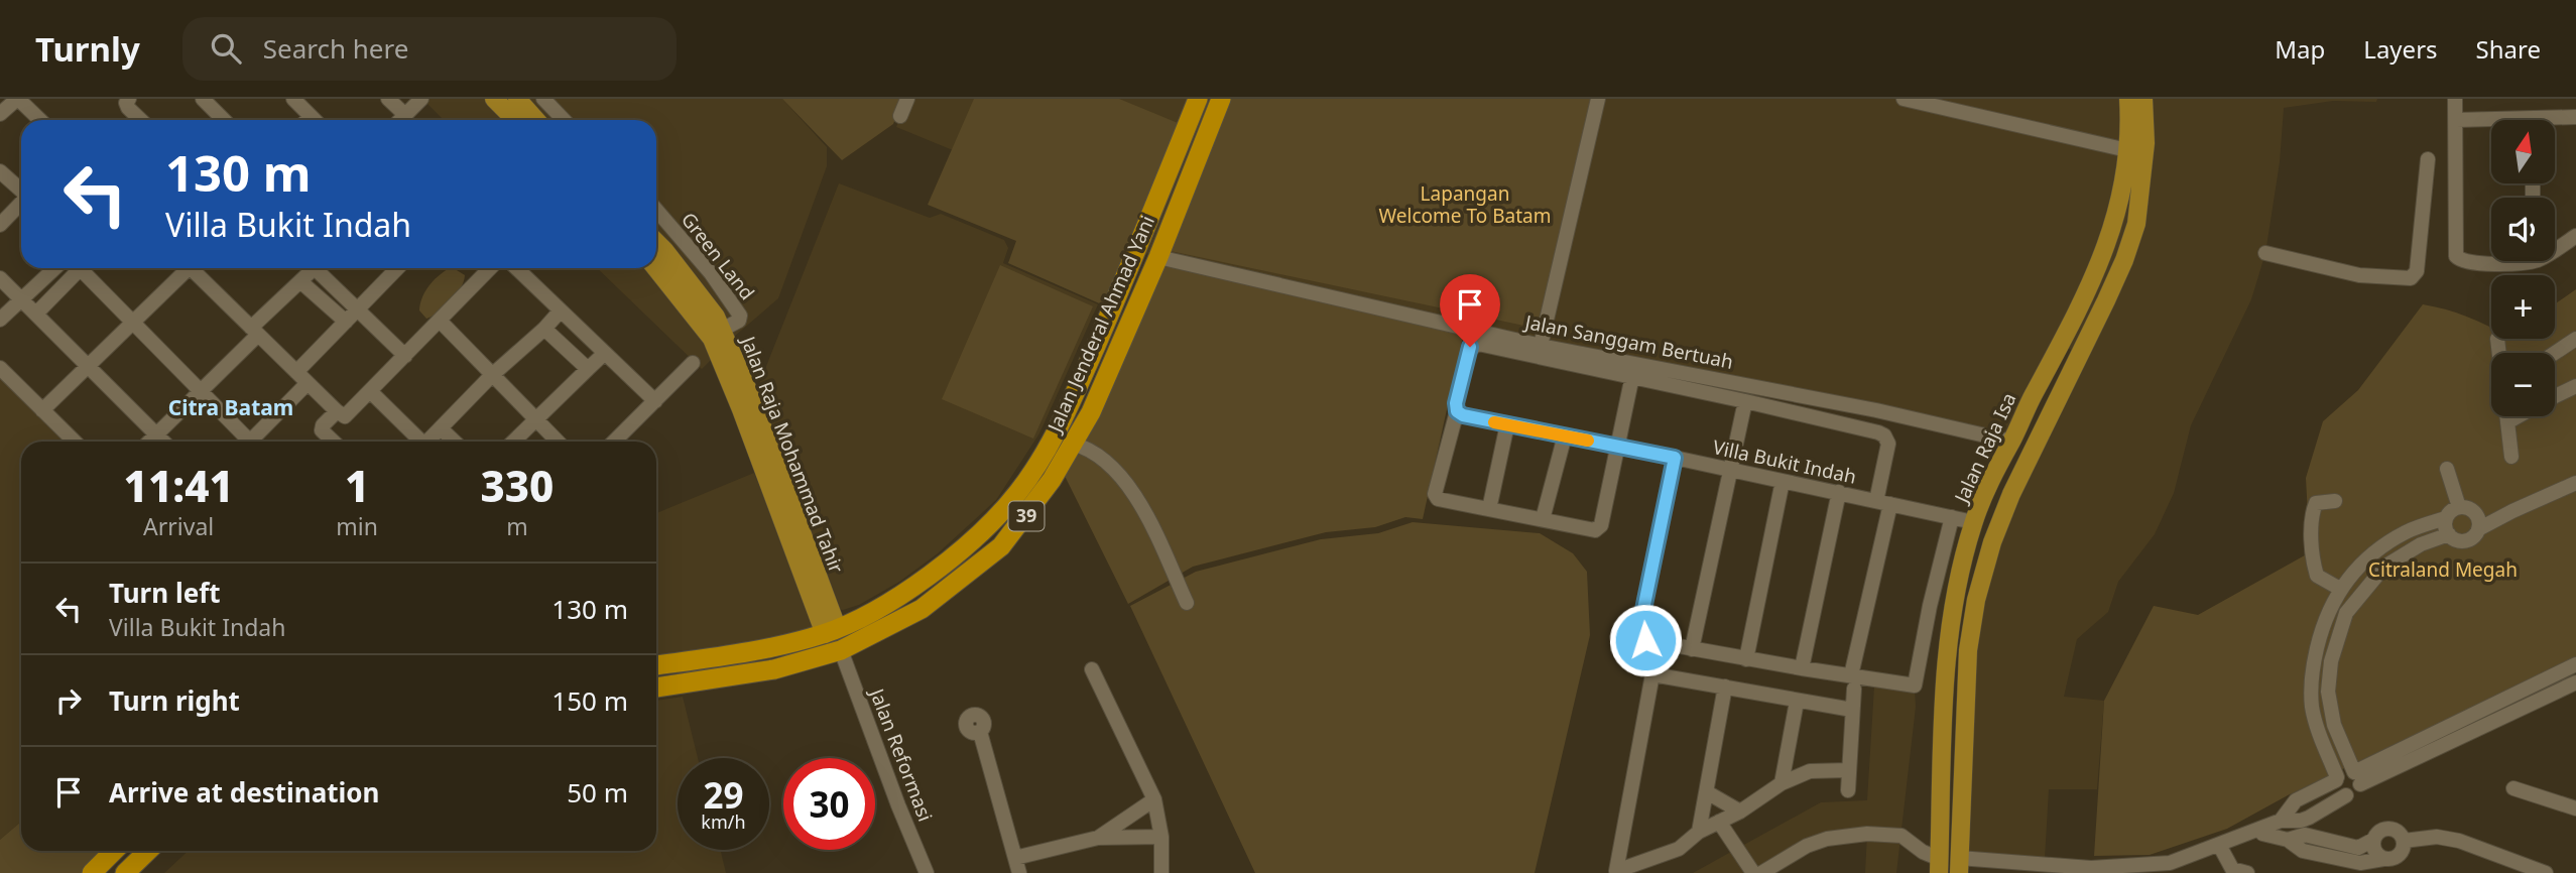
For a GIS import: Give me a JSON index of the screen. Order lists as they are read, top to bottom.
{
  "streets": {
    "highway": ["Jalan Jenderal Ahmad Yani", "39"],
    "main road": ["Jalan Raja Isa", "Jalan Raja Mohammad Tahir"],
    "street": [
      "Green Land",
      "Jalan Sanggam Bertuah",
      "Villa Bukit Indah",
      "Jalan Reformasi"
    ]
  },
  "crossings": [
    ["Green Land", "Jalan Raja Mohammad Tahir"],
    ["Jalan Jenderal Ahmad Yani", "Jalan Sanggam Bertuah"],
    ["Jalan Jenderal Ahmad Yani", "Jalan Raja Mohammad Tahir"],
    ["Jalan Jenderal Ahmad Yani", "Jalan Reformasi"],
    ["Jalan Sanggam Bertuah", "Jalan Raja Isa"],
    ["Jalan Raja Isa", "Villa Bukit Indah"]
  ],
  "districts": ["Citra Batam"],
  "parks": ["Lapangan Welcome To Batam", "Citraland Megah"],
  "north": "top",
  "page": {
    "header": "Turnly",
    "search": "Search here",
    "nav": ["Map", "Layers", "Share"],
    "map_buttons": ["+", "−"],
    "turn": ["130 m", "Villa Bukit Indah"],
    "eta": [
      "11:41",
      "Arrival",
      "1",
      "min",
      "330",
      "m"
    ],
    "list": [
      {
        "name": "Turn left",
        "note": "Villa Bukit Indah",
        "value": "130 m"
      },
      {
        "name": "Turn right",
        "value": "150 m"
      },
      {
        "name": "Arrive at destination",
        "value": "50 m"
      }
    ],
    "speed": "29 km/h",
    "limit": "30"
  }
}
